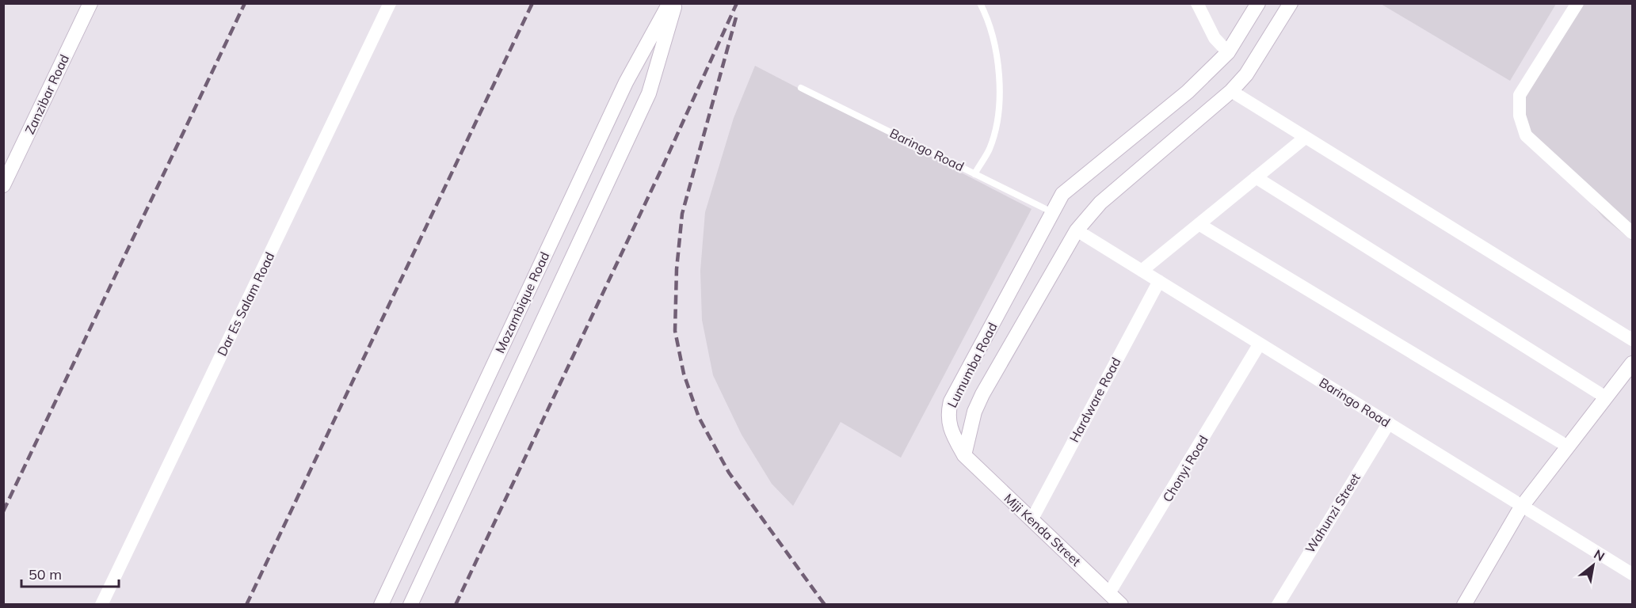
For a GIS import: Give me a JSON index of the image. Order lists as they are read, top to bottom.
{
  "streets": {
    "street": [
      "Zanzibar Road",
      "Baringo Road",
      "Mozambique Road",
      "Dar Es Salam Road",
      "Lumumba Road",
      "Hardware Road",
      "Chonyi Road",
      "Wahunzi Street",
      "Miji Kenda Street"
    ]
  },
  "crossings": [
    ["Baringo Road", "Lumumba Road"],
    ["Baringo Road", "Hardware Road"],
    ["Baringo Road", "Chonyi Road"],
    ["Baringo Road", "Wahunzi Street"],
    ["Lumumba Road", "Miji Kenda Street"],
    ["Hardware Road", "Miji Kenda Street"],
    ["Chonyi Road", "Miji Kenda Street"]
  ],
  "scale_bar": "50 m",
  "north": "top right"
}
